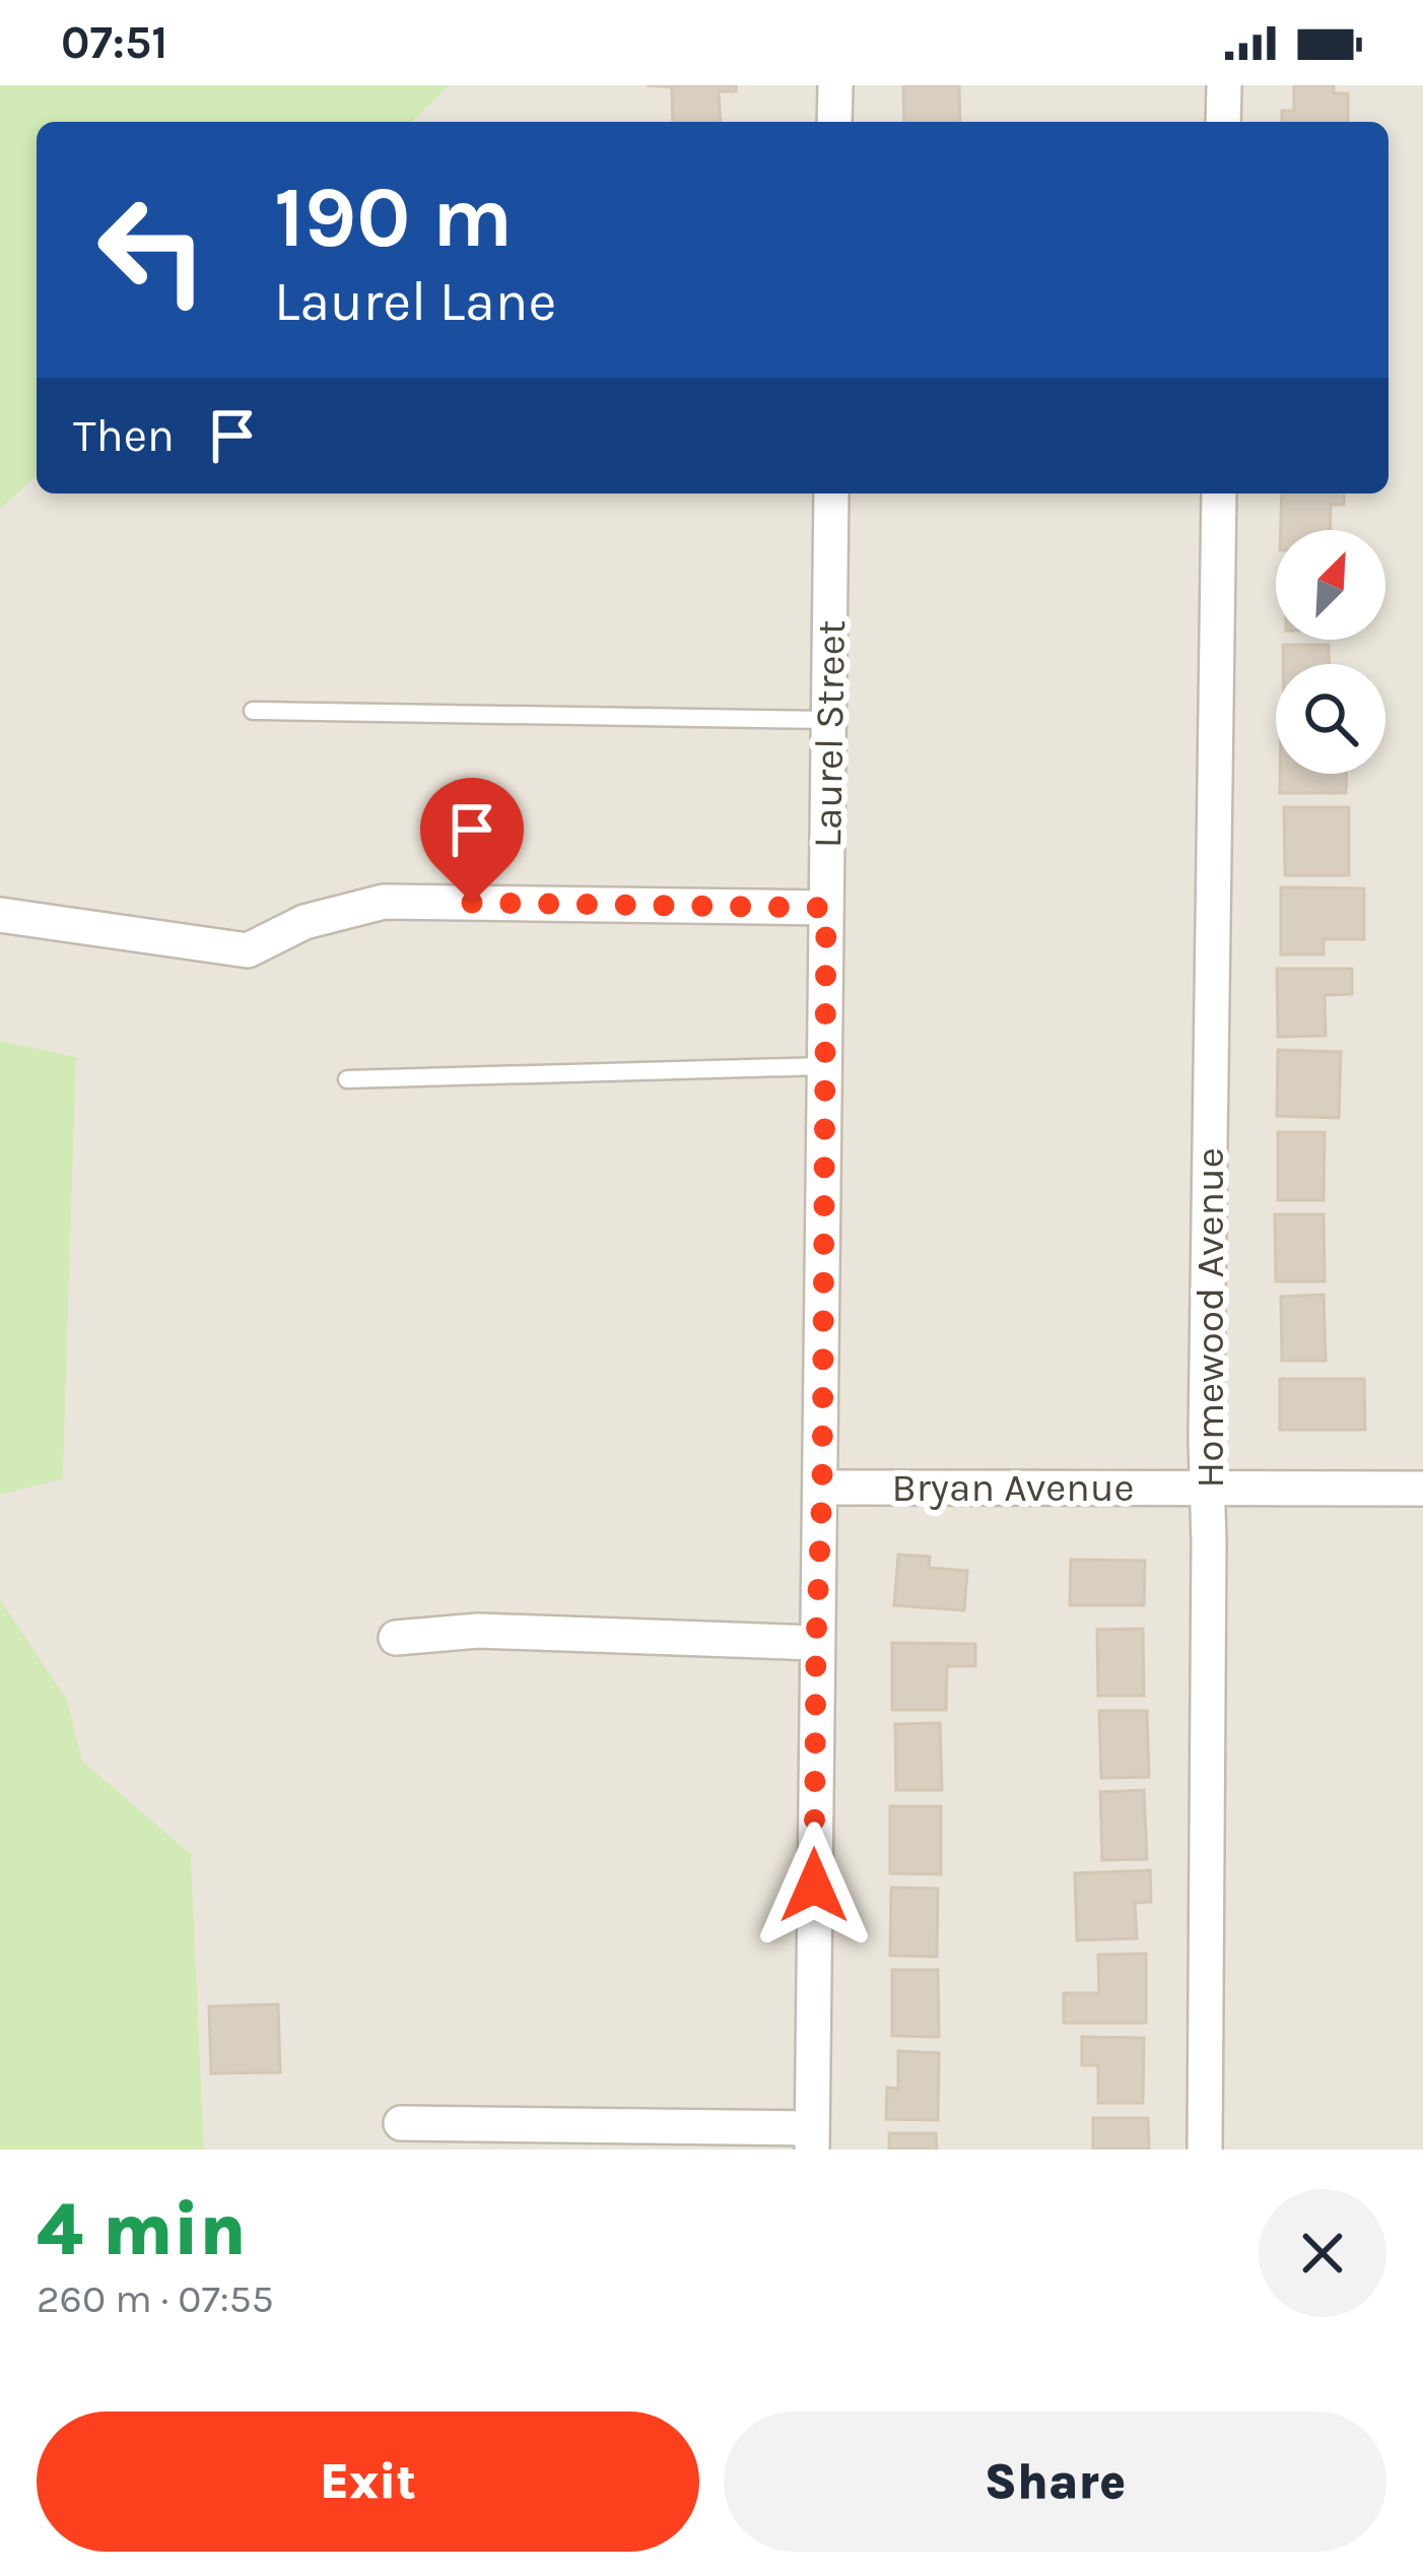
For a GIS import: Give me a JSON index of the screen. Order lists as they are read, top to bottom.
{
  "streets": {
    "street": ["Laurel Street", "Homewood Avenue", "Bryan Avenue"]
  },
  "crossings": [
    ["Laurel Street", "Bryan Avenue"],
    ["Homewood Avenue", "Bryan Avenue"]
  ],
  "north": "top right",
  "page": {
    "status": "07:51",
    "turn": ["190 m", "Laurel Lane"],
    "then": "Then",
    "heading": ["4 min", "260 m · 07:55"],
    "buttons": ["Exit", "Share"]
  }
}
